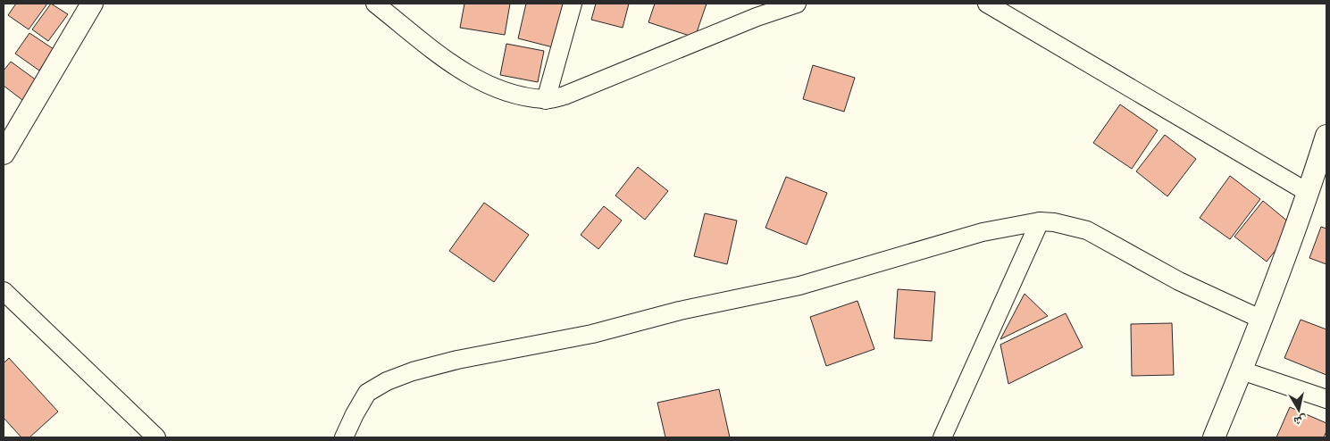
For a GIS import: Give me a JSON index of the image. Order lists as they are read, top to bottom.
{
  "north": "bottom"
}
